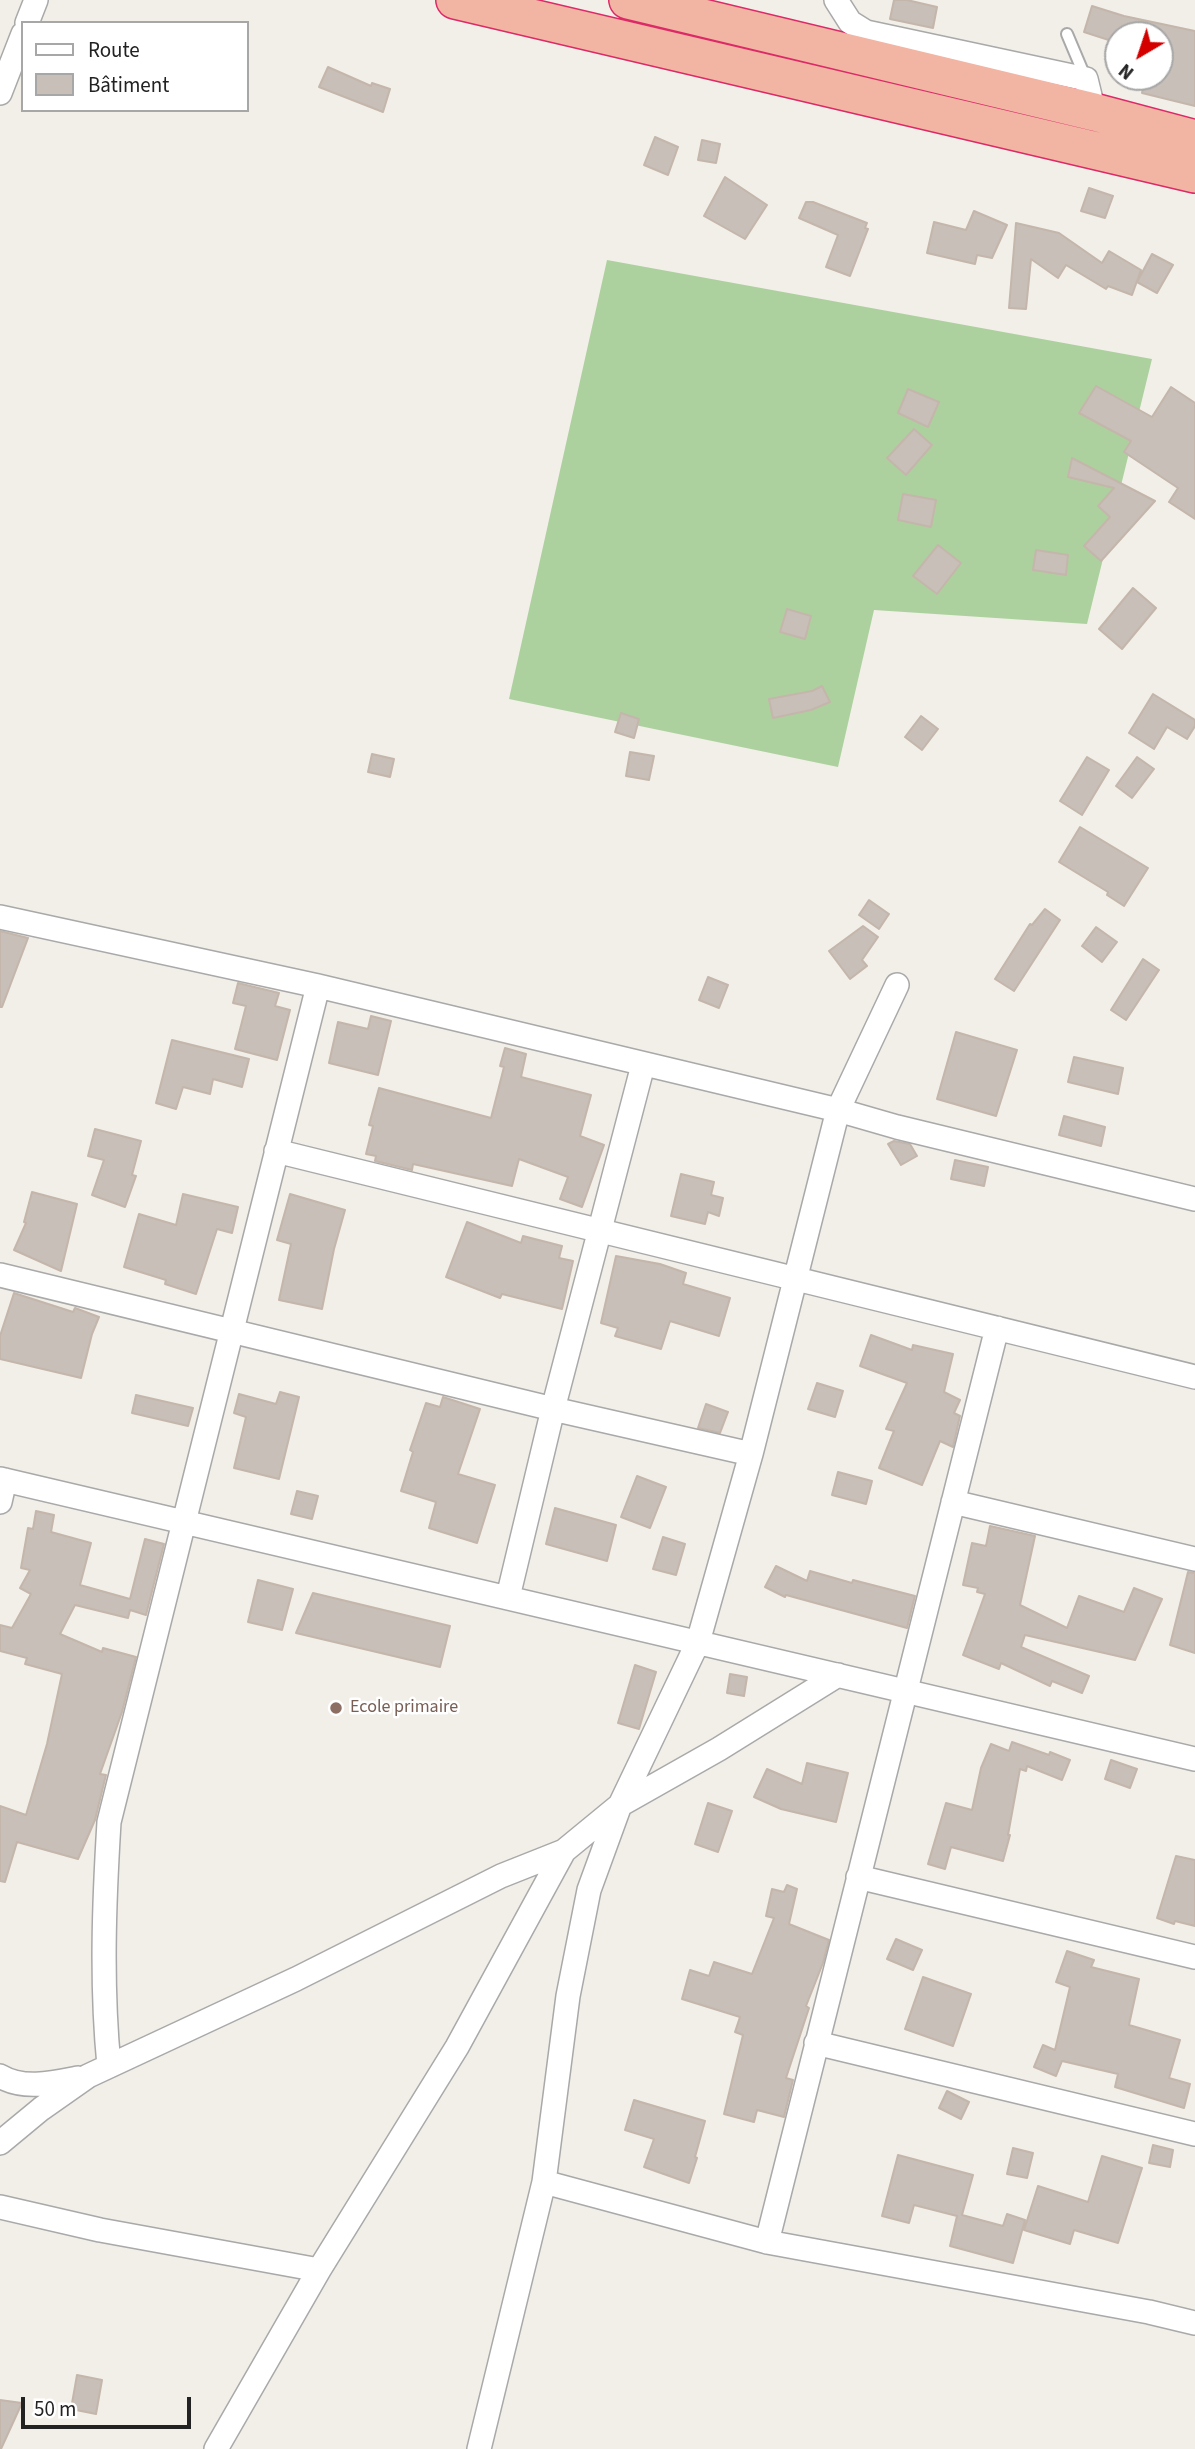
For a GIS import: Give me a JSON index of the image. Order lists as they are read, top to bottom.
{
  "places": ["Ecole primaire"],
  "legend": ["Route", "Bâtiment"],
  "scale_bar": "50 m",
  "north": "bottom left"
}
